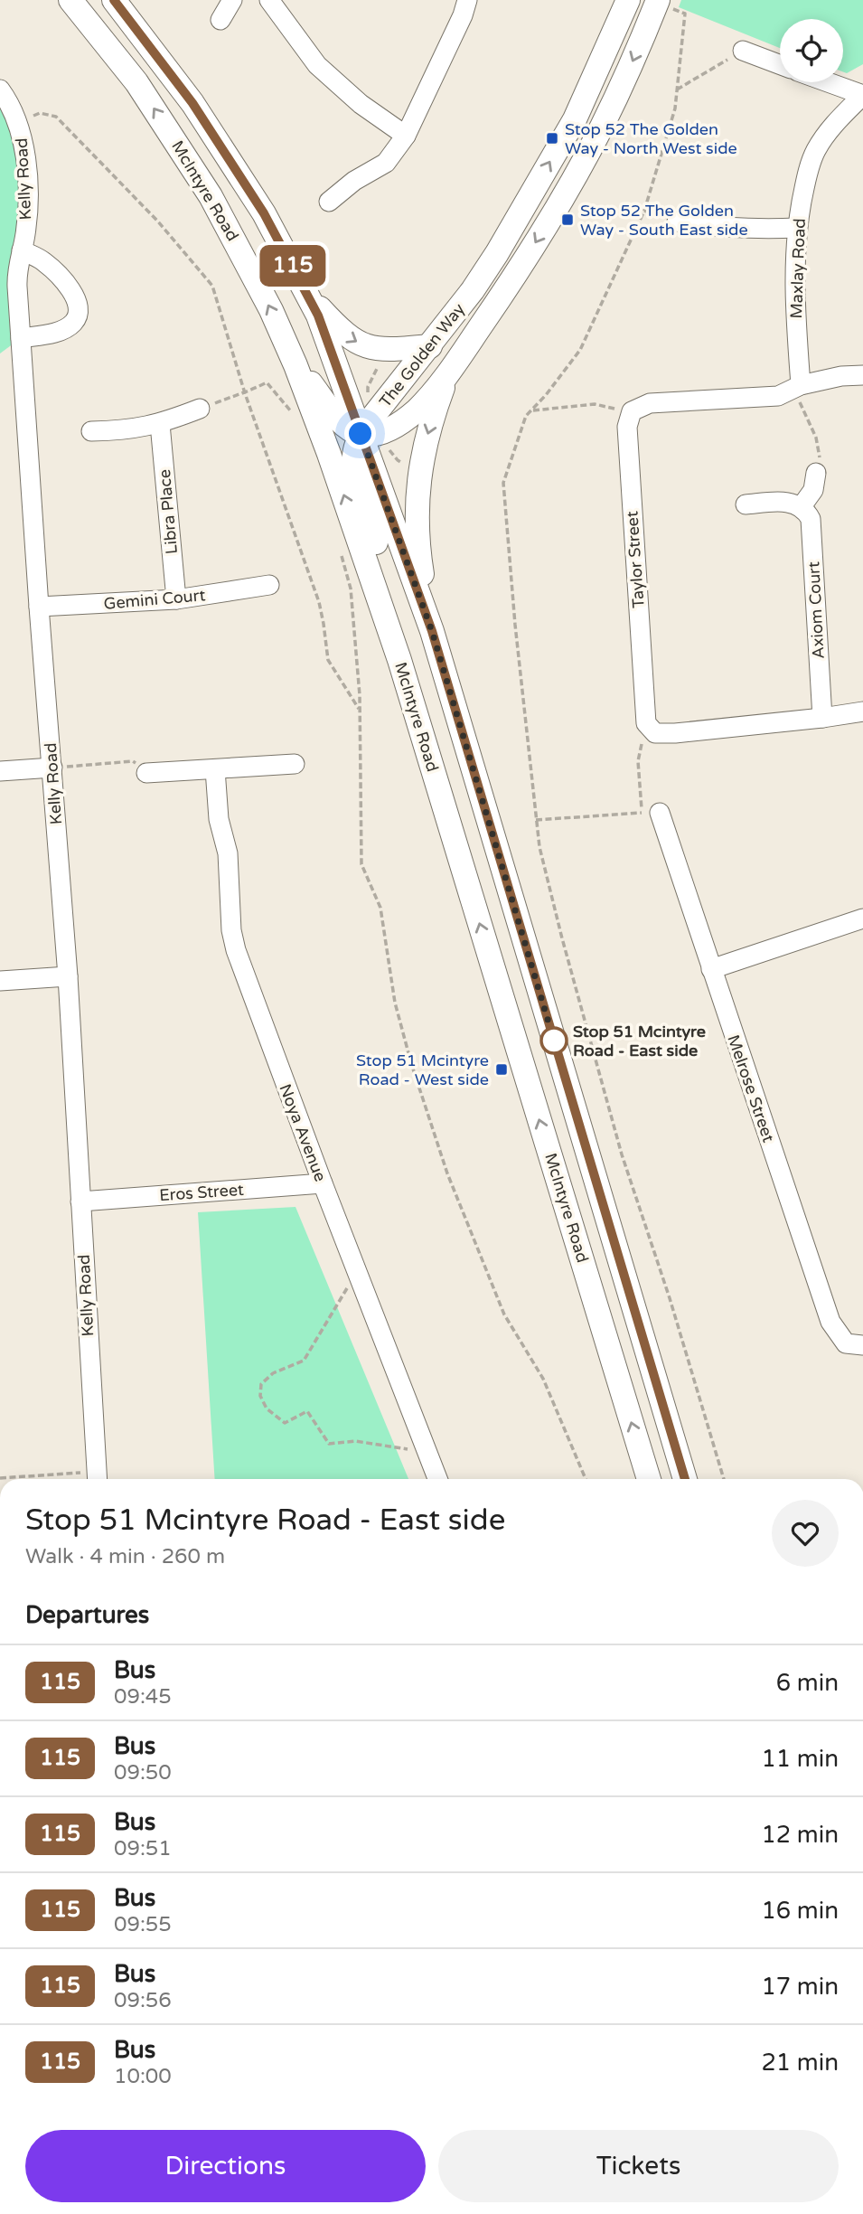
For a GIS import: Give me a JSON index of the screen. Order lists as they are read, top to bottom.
{
  "streets": {
    "main road": ["McIntyre Road", "The Golden Way"],
    "street": [
      "Kelly Road",
      "Maxlay Road",
      "Libra Place",
      "Taylor Street",
      "Gemini Court",
      "Axiom Court",
      "Melrose Street",
      "Noya Avenue",
      "Eros Street"
    ]
  },
  "crossings": [
    ["Kelly Road", "Gemini Court"],
    ["Kelly Road", "Eros Street"],
    ["Libra Place", "Gemini Court"],
    ["Noya Avenue", "Eros Street"]
  ],
  "places": {
    "transit": ["Stop 52 The Golden Way - North West side", "Stop 52 The Golden Way - South East side", "Stop 51 Mcintyre Road - West side"],
    "other": ["Stop 51 Mcintyre Road - East side"]
  },
  "lines": ["bus line 115"],
  "page": {
    "on_map": "115",
    "heading": [
      ["Stop 51 Mcintyre Road - East side", "Walk · 4 min · 260 m"],
      "Departures"
    ],
    "list": [
      {
        "mark": "115",
        "name": "Bus",
        "note": "09:45",
        "value": "6 min"
      },
      {
        "mark": "115",
        "name": "Bus",
        "note": "09:50",
        "value": "11 min"
      },
      {
        "mark": "115",
        "name": "Bus",
        "note": "09:51",
        "value": "12 min"
      },
      {
        "mark": "115",
        "name": "Bus",
        "note": "09:55",
        "value": "16 min"
      },
      {
        "mark": "115",
        "name": "Bus",
        "note": "09:56",
        "value": "17 min"
      },
      {
        "mark": "115",
        "name": "Bus",
        "note": "10:00",
        "value": "21 min"
      }
    ],
    "buttons": ["Directions", "Tickets"]
  }
}
